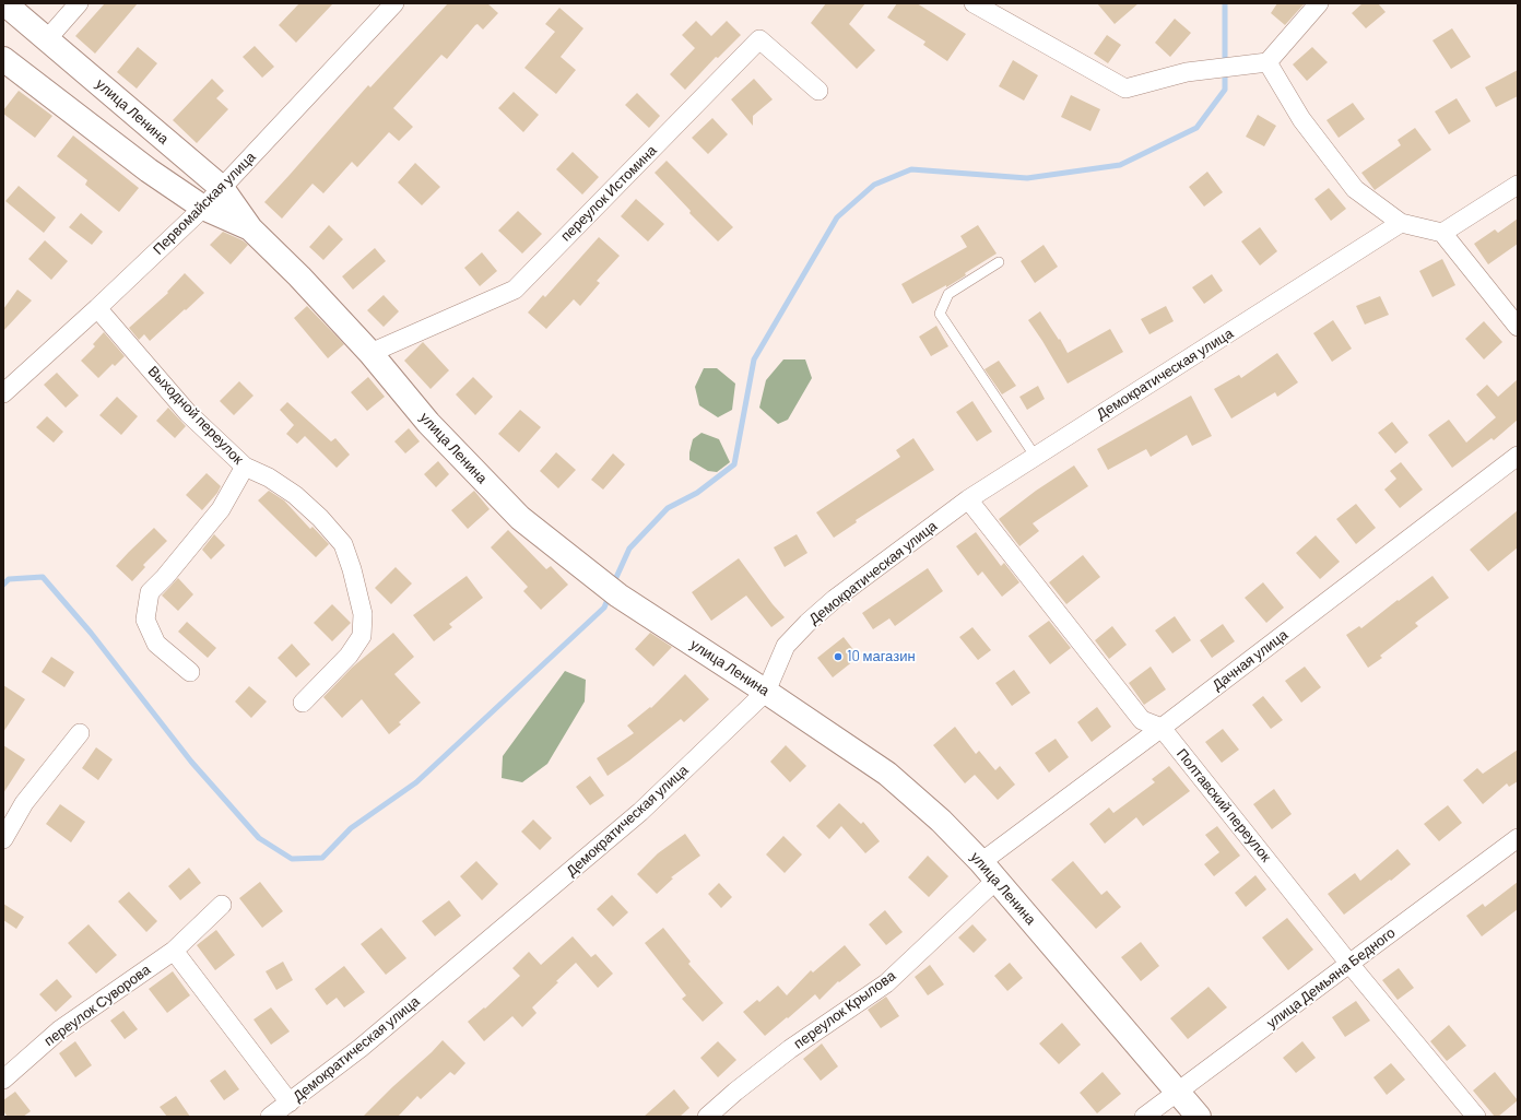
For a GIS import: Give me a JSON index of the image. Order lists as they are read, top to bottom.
{
  "streets": {
    "street": [
      "улица Ленина",
      "переулок Истомина",
      "Первомайская улица",
      "Демократическая улица",
      "Выходной переулок",
      "Дачная улица",
      "Полтавский переулок",
      "улица Демьяна Бедного",
      "переулок Суворова",
      "переулок Крылова"
    ]
  },
  "crossings": [
    ["улица Ленина", "переулок Истомина"],
    ["улица Ленина", "Первомайская улица"],
    ["улица Ленина", "Демократическая улица"],
    ["улица Ленина", "Дачная улица"],
    ["улица Ленина", "улица Демьяна Бедного"],
    ["улица Ленина", "переулок Крылова"],
    ["Первомайская улица", "Выходной переулок"],
    ["Демократическая улица", "Полтавский переулок"],
    ["Дачная улица", "Полтавский переулок"],
    ["Дачная улица", "переулок Крылова"],
    ["Полтавский переулок", "улица Демьяна Бедного"]
  ],
  "places": ["10 магазин"]
}
